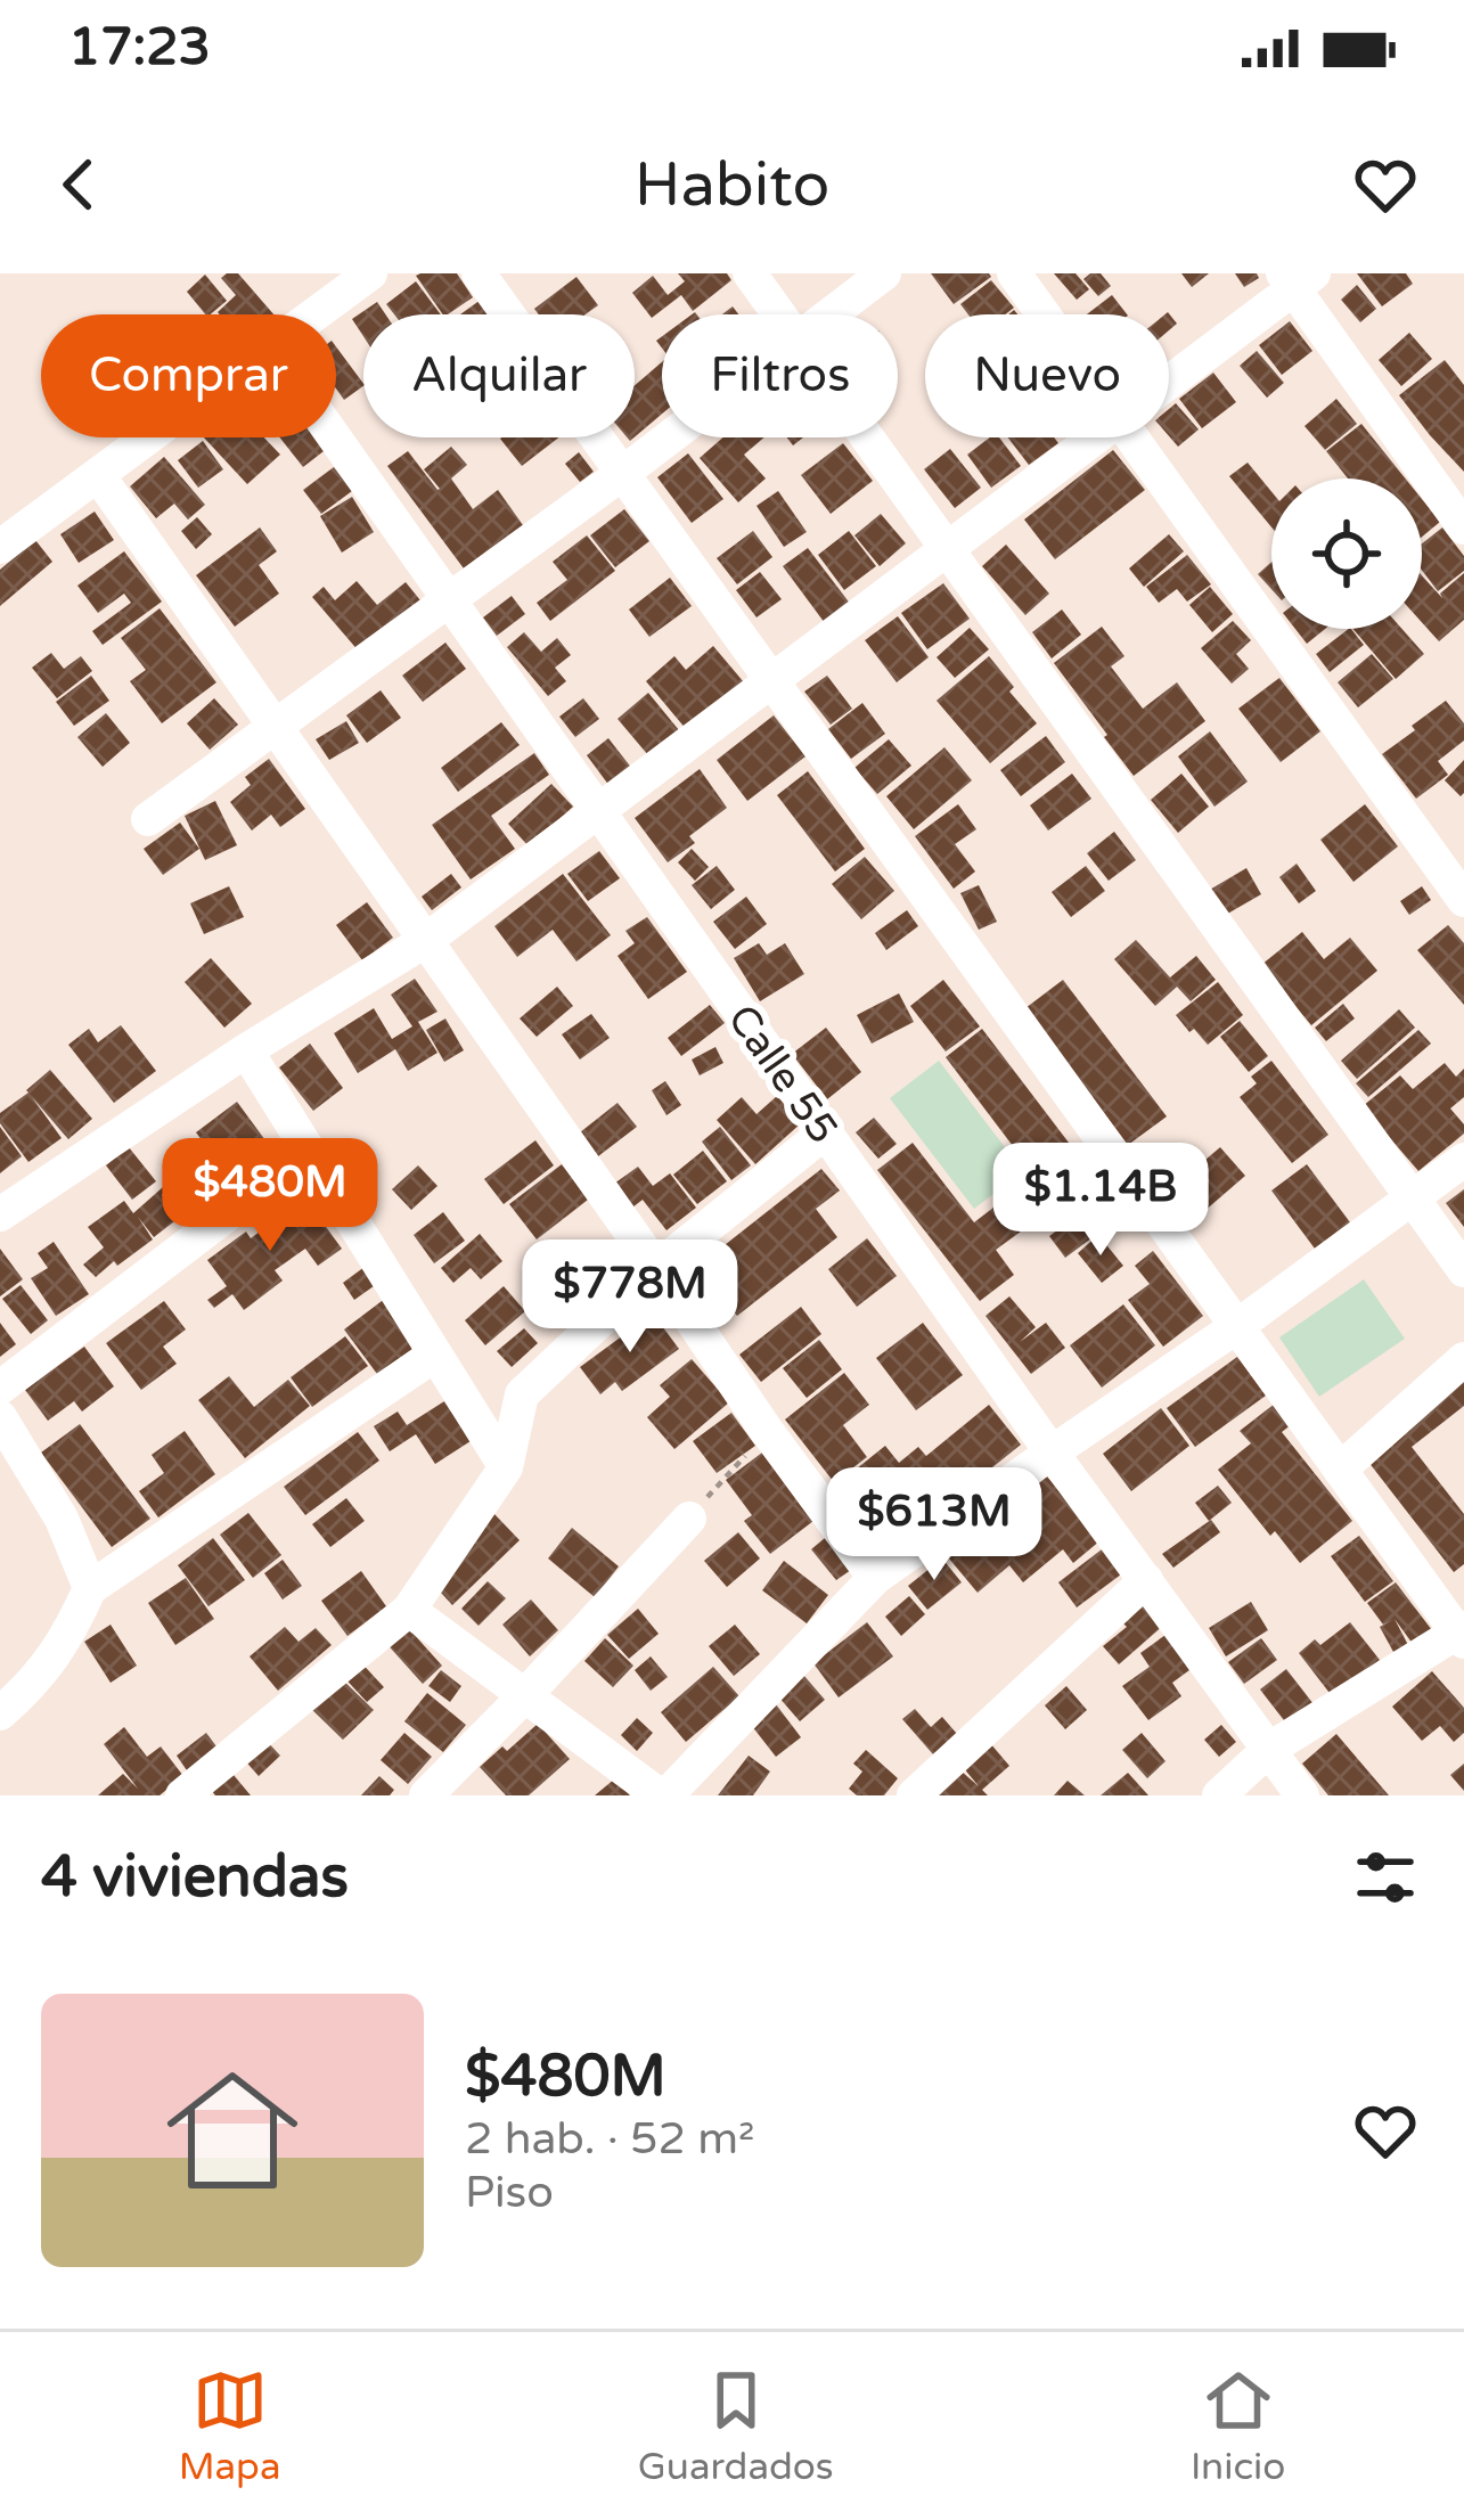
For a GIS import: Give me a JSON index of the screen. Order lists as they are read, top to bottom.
{
  "streets": {
    "street": ["Calle 55"]
  },
  "page": {
    "status": "17:23",
    "header": "Habito",
    "chip": [
      "Comprar",
      "Alquilar",
      "Filtros",
      "Nuevo"
    ],
    "price": [
      "$480M",
      "$1.14B",
      "$778M",
      "$613M"
    ],
    "heading": "4 viviendas",
    "list": [
      {
        "name": "$480M",
        "note": "2 hab. · 52 m² · Piso"
      }
    ],
    "tabs": ["Mapa", "Guardados", "Inicio"]
  }
}
